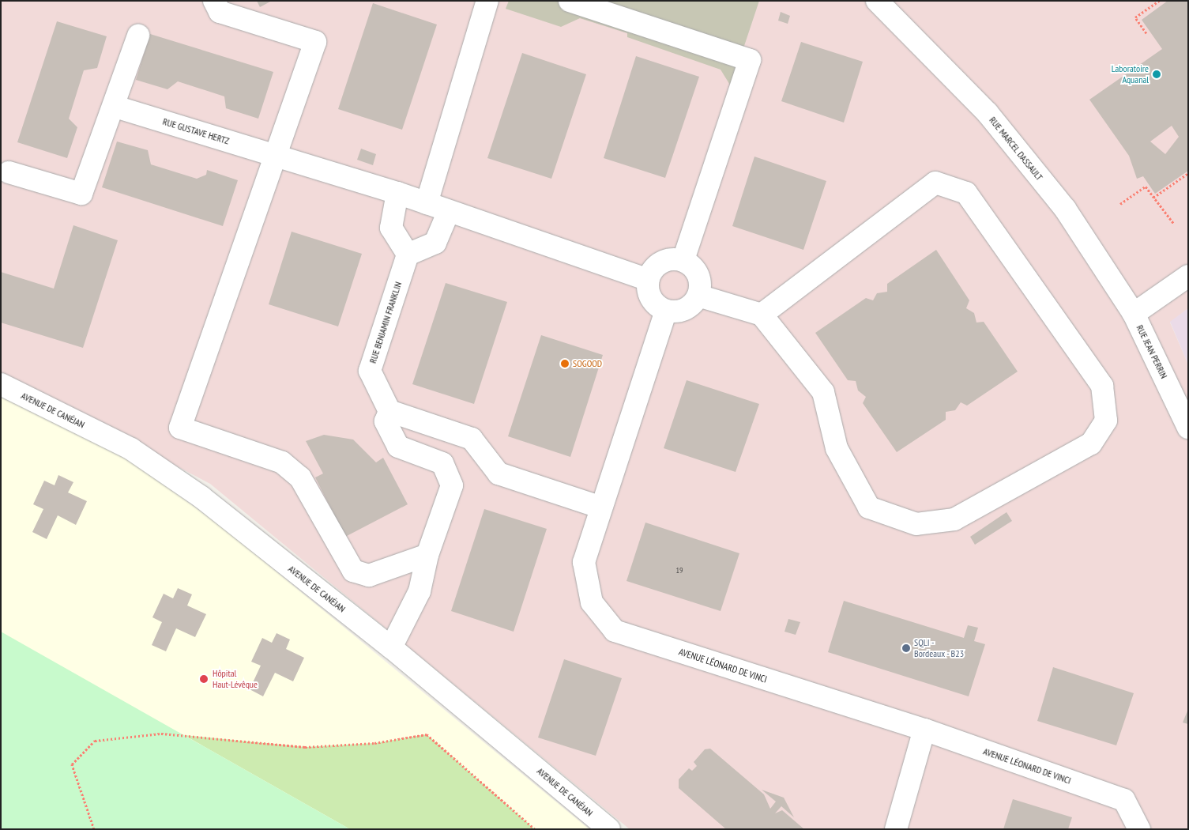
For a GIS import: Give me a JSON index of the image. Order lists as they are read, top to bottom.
{
  "streets": {
    "street": [
      "RUE GUSTAVE HERTZ",
      "RUE MARCEL DASSAULT",
      "RUE BENJAMIN FRANKLIN",
      "RUE JEAN PERRIN",
      "AVENUE DE CANÉJAN",
      "AVENUE LÉONARD DE VINCI"
    ]
  },
  "crossings": [
    ["RUE GUSTAVE HERTZ", "AVENUE LÉONARD DE VINCI"],
    ["RUE MARCEL DASSAULT", "RUE JEAN PERRIN"]
  ],
  "places": [
    "Laboratoire Aquanal",
    "SOGOOD",
    "SQLI - Bordeaux - B23",
    "Hôpital Haut-Lévêque"
  ],
  "house_numbers": ["19"]
}
